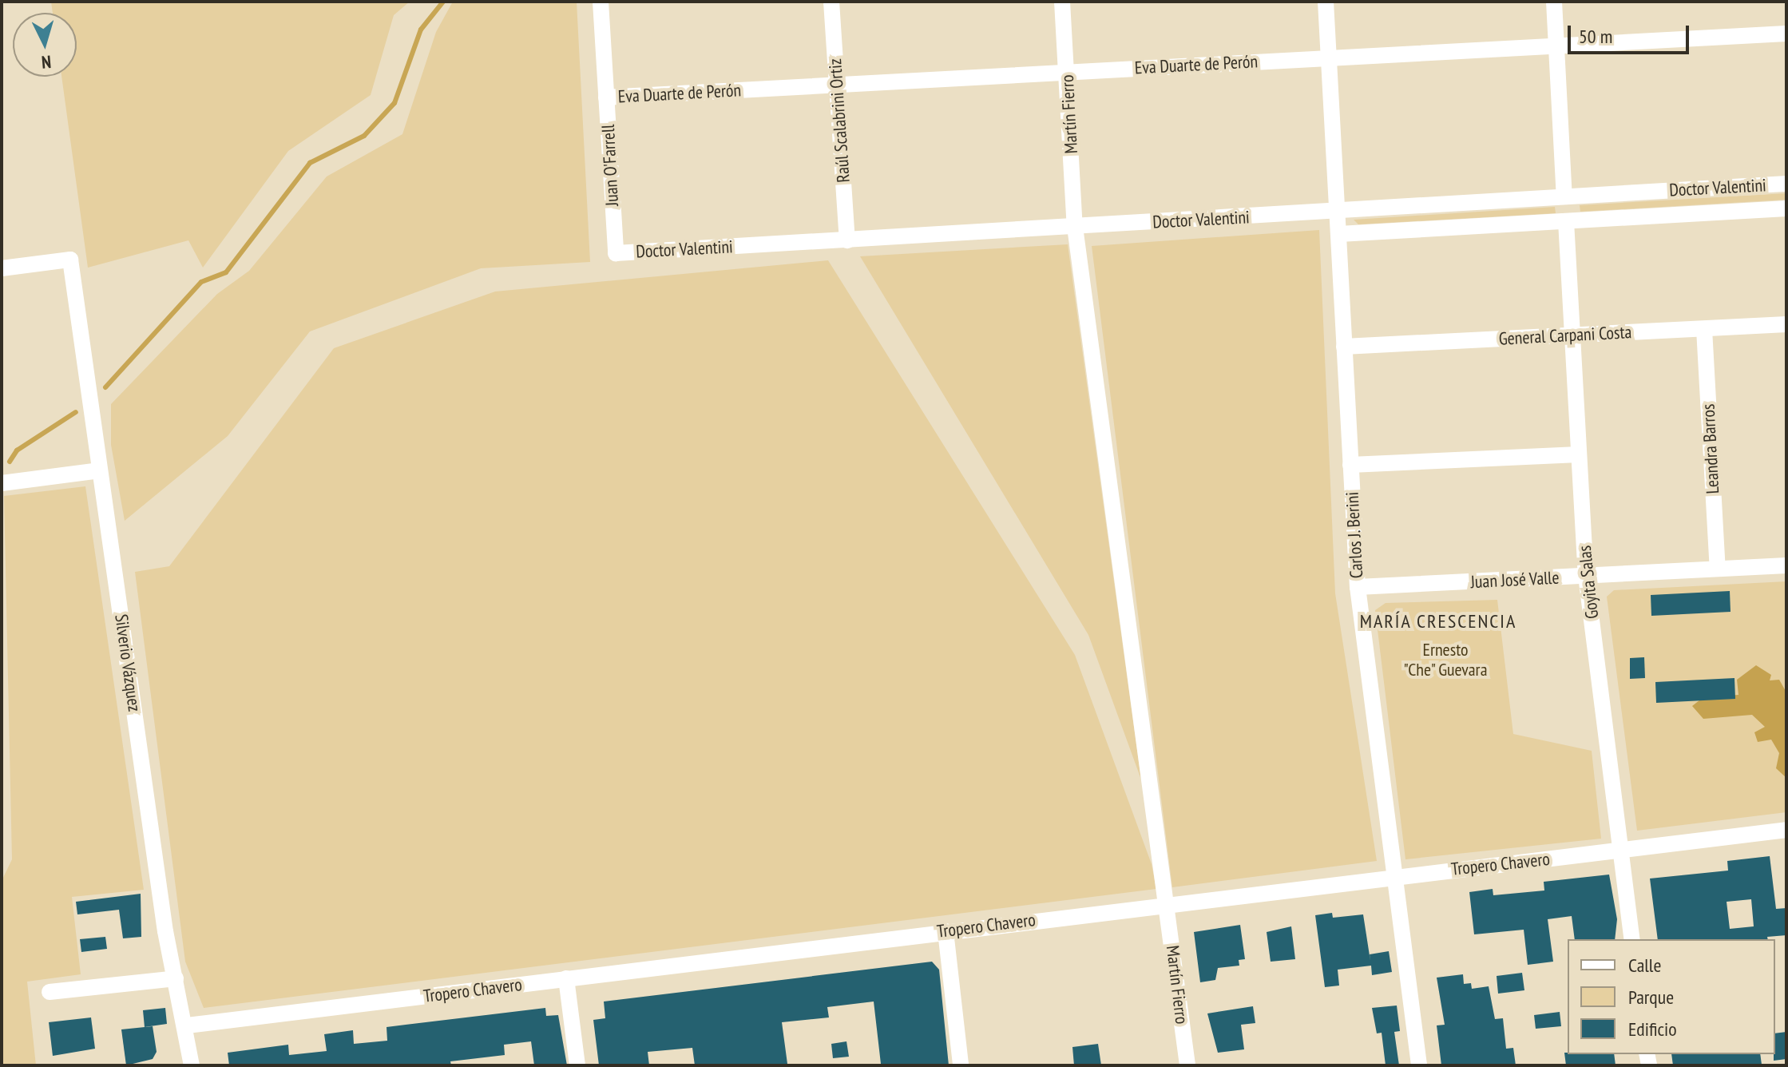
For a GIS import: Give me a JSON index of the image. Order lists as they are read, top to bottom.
{
  "streets": {
    "street": [
      "Eva Duarte de Perón",
      "Martín Fierro",
      "Raúl Scalabrini Ortiz",
      "Juan O'Farrell",
      "Doctor Valentini",
      "General Carpani Costa",
      "Leandra Barros",
      "Carlos J. Berini",
      "Juan José Valle",
      "Goyita Salas",
      "Silverio Vázquez",
      "Tropero Chavero"
    ]
  },
  "crossings": [
    ["Eva Duarte de Perón", "Martín Fierro"],
    ["Eva Duarte de Perón", "Raúl Scalabrini Ortiz"],
    ["Eva Duarte de Perón", "Juan O'Farrell"],
    ["Eva Duarte de Perón", "Carlos J. Berini"],
    ["Martín Fierro", "Doctor Valentini"],
    ["Martín Fierro", "Tropero Chavero"],
    ["Raúl Scalabrini Ortiz", "Doctor Valentini"],
    ["Juan O'Farrell", "Doctor Valentini"],
    ["Doctor Valentini", "Carlos J. Berini"],
    ["Doctor Valentini", "Goyita Salas"],
    ["General Carpani Costa", "Leandra Barros"],
    ["General Carpani Costa", "Carlos J. Berini"],
    ["General Carpani Costa", "Goyita Salas"],
    ["Leandra Barros", "Juan José Valle"],
    ["Carlos J. Berini", "Juan José Valle"],
    ["Carlos J. Berini", "Tropero Chavero"],
    ["Juan José Valle", "Goyita Salas"],
    ["Goyita Salas", "Tropero Chavero"],
    ["Silverio Vázquez", "Tropero Chavero"]
  ],
  "districts": ["MARÍA CRESCENCIA"],
  "parks": ["Ernesto \"Che\" Guevara"],
  "legend": ["Calle", "Parque", "Edificio"],
  "scale_bar": "50 m",
  "north": "bottom"
}
